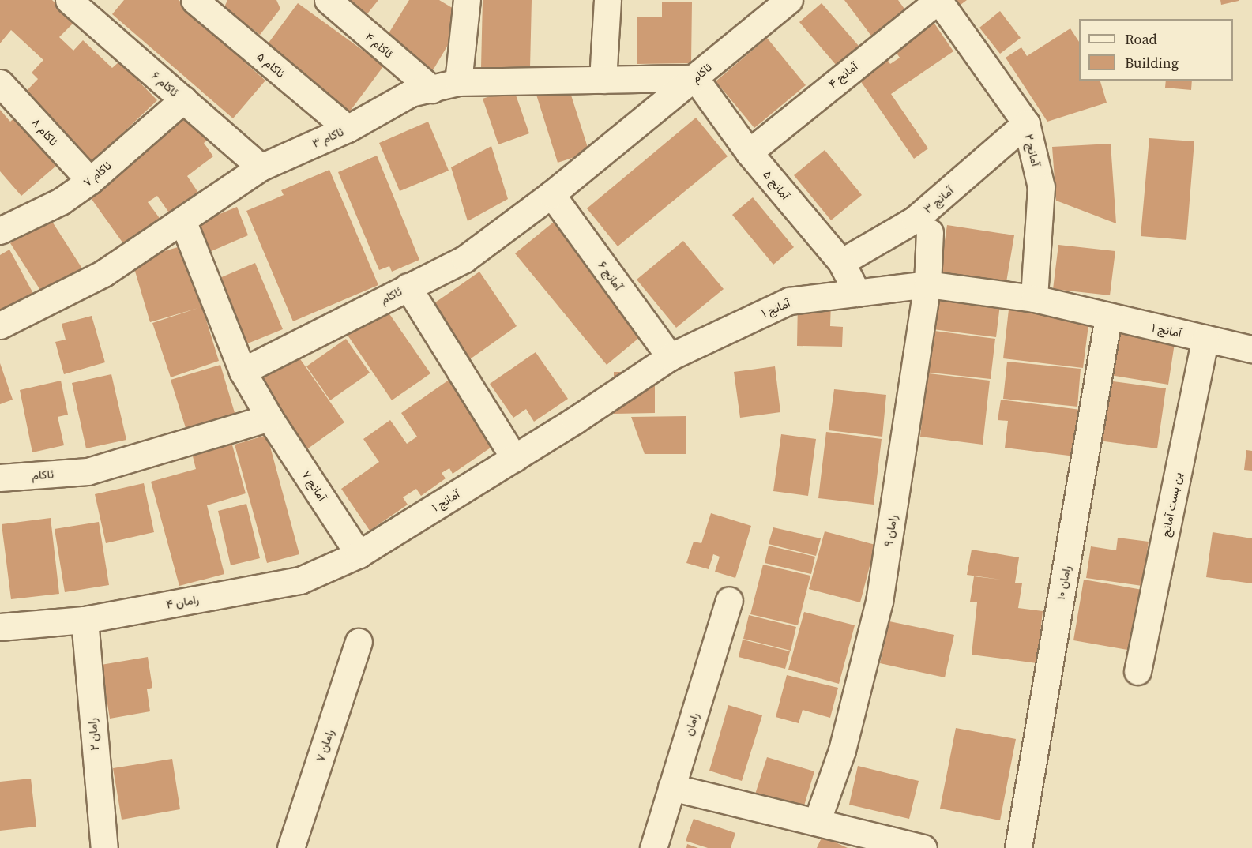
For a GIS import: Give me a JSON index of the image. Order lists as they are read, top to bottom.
{
  "streets": {
    "street": [
      "ئاکام ۴",
      "ئاکام ۵",
      "ئاکام",
      "آمانج ۴",
      "ئاکام ۶",
      "ئاکام ۸",
      "ئاکام ۳",
      "آمانج ۲",
      "ئاکام ۷",
      "آمانج ۵",
      "آمانج ۳",
      "آمانج ۶",
      "آمانج ۱",
      "آمانج ۷",
      "بن بست آمانج",
      "رامان ۹",
      "رامان ۱۰",
      "رامان ۴",
      "رامان",
      "رامان ۲",
      "رامان ۷"
    ]
  },
  "crossings": [
    ["ئاکام ۴", "ئاکام ۳"],
    ["ئاکام ۵", "ئاکام ۳"],
    ["ئاکام", "ئاکام ۳"],
    ["ئاکام", "آمانج ۵"],
    ["ئاکام", "آمانج ۶"],
    ["ئاکام", "آمانج ۷"],
    ["آمانج ۴", "آمانج ۲"],
    ["آمانج ۴", "آمانج ۵"],
    ["ئاکام ۶", "ئاکام ۳"],
    ["ئاکام ۶", "ئاکام ۷"],
    ["ئاکام ۸", "ئاکام ۷"],
    ["ئاکام ۳", "آمانج ۵"],
    ["آمانج ۲", "آمانج ۳"],
    ["آمانج ۲", "آمانج ۱"],
    ["آمانج ۵", "آمانج ۳"],
    ["آمانج ۵", "آمانج ۱"],
    ["آمانج ۶", "آمانج ۱"],
    ["آمانج ۱", "آمانج ۷"],
    ["آمانج ۱", "بن بست آمانج"],
    ["آمانج ۱", "رامان ۹"],
    ["آمانج ۱", "رامان ۱۰"],
    ["آمانج ۱", "رامان ۴"],
    ["آمانج ۷", "رامان ۴"],
    ["رامان ۴", "رامان ۲"]
  ],
  "legend": ["Road", "Building"]
}
